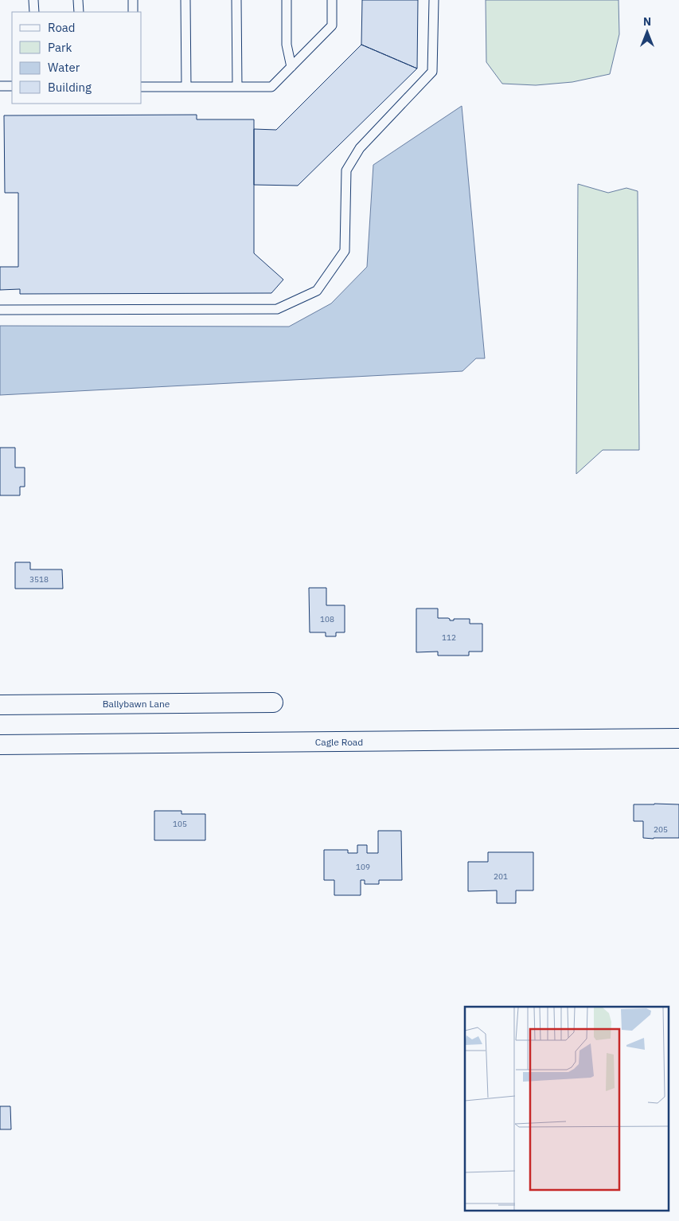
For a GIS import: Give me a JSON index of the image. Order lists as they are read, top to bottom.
{
  "streets": {
    "street": ["Ballybawn Lane", "Cagle Road"]
  },
  "house_numbers": [
    "3518",
    "108",
    "112",
    "105",
    "205",
    "109",
    "201"
  ],
  "legend": [
    "Road",
    "Park",
    "Water",
    "Building"
  ],
  "north": "top"
}
